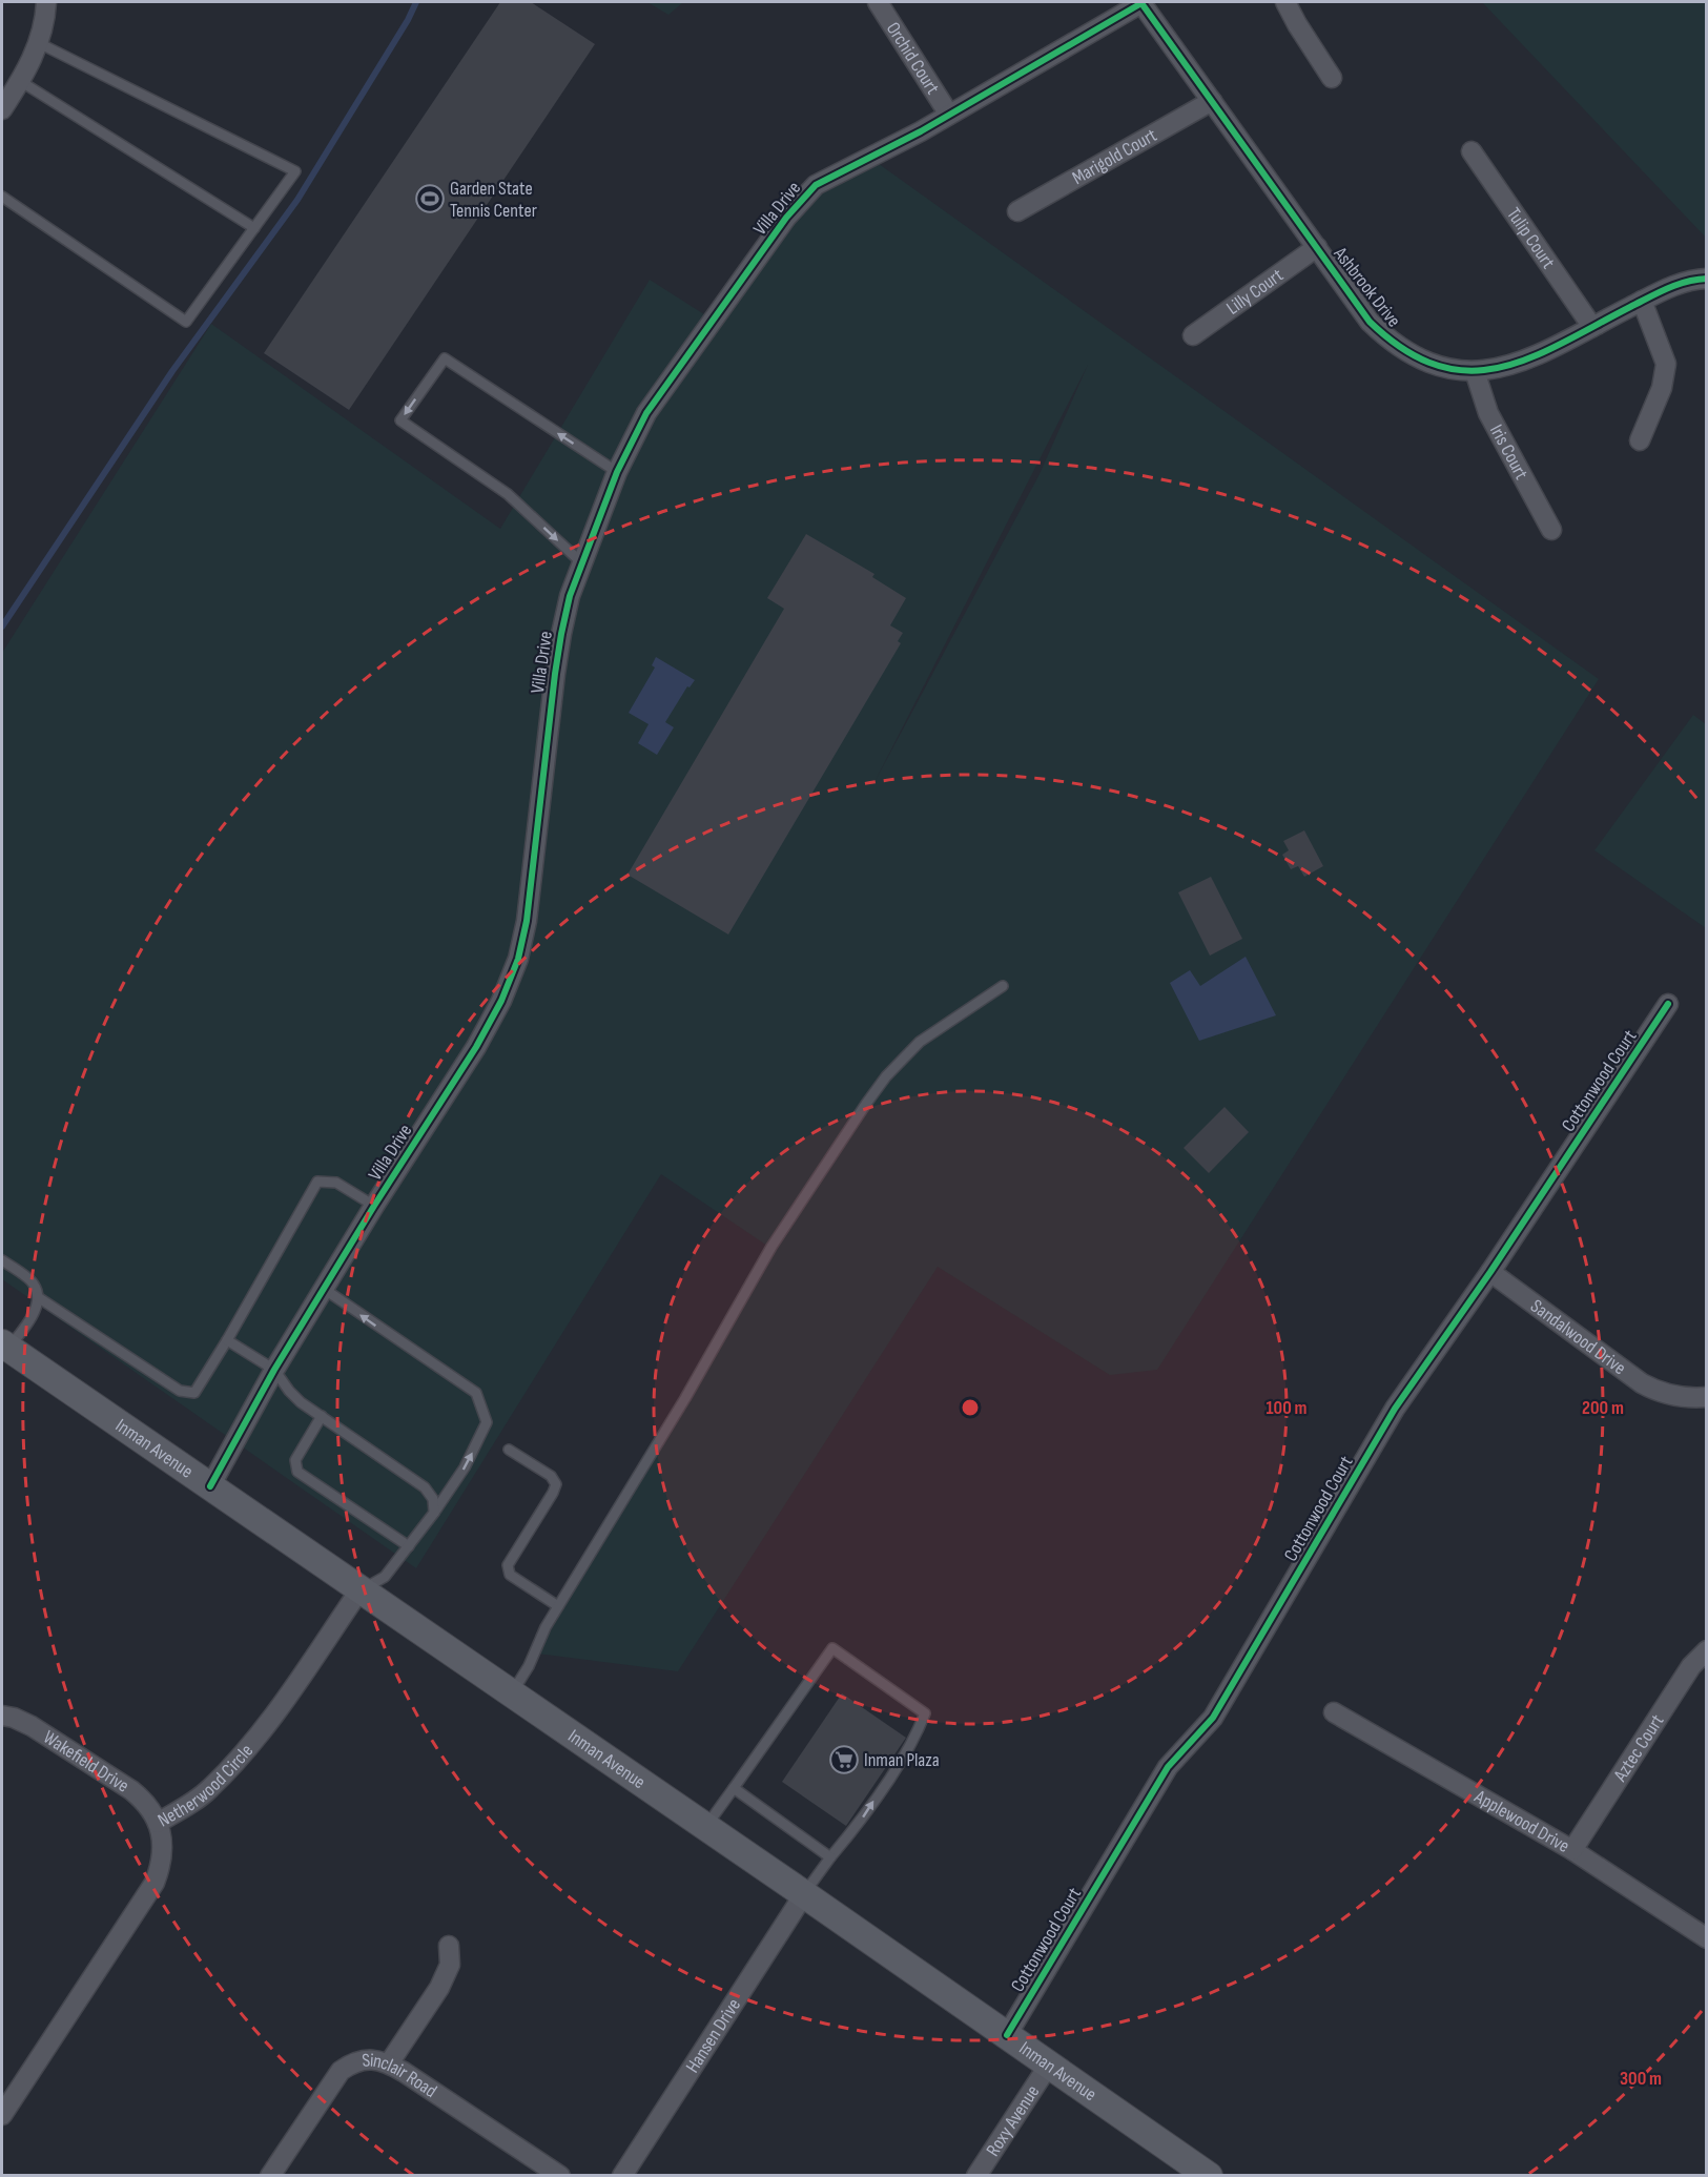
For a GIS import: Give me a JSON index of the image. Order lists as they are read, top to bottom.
{
  "streets": {
    "main road": ["Inman Avenue"],
    "street": [
      "Orchid Court",
      "Marigold Court",
      "Villa Drive",
      "Tulip Court",
      "Ashbrook Drive",
      "Lilly Court",
      "Iris Court",
      "Cottonwood Court",
      "Sandalwood Drive",
      "Aztec Court",
      "Wakefield Drive",
      "Netherwood Circle",
      "Applewood Drive",
      "Hansen Drive",
      "Sinclair Road",
      "Roxy Avenue"
    ]
  },
  "crossings": [
    ["Orchid Court", "Villa Drive"],
    ["Marigold Court", "Ashbrook Drive"],
    ["Villa Drive", "Ashbrook Drive"],
    ["Villa Drive", "Inman Avenue"],
    ["Tulip Court", "Ashbrook Drive"],
    ["Ashbrook Drive", "Lilly Court"],
    ["Ashbrook Drive", "Iris Court"],
    ["Cottonwood Court", "Sandalwood Drive"],
    ["Cottonwood Court", "Inman Avenue"],
    ["Inman Avenue", "Netherwood Circle"],
    ["Inman Avenue", "Hansen Drive"],
    ["Inman Avenue", "Roxy Avenue"],
    ["Aztec Court", "Applewood Drive"],
    ["Wakefield Drive", "Netherwood Circle"]
  ],
  "places": {
    "sports": ["Garden State Tennis Center"],
    "supermarket": ["Inman Plaza"]
  },
  "rings": ["100 m", "200 m", "300 m"]
}
